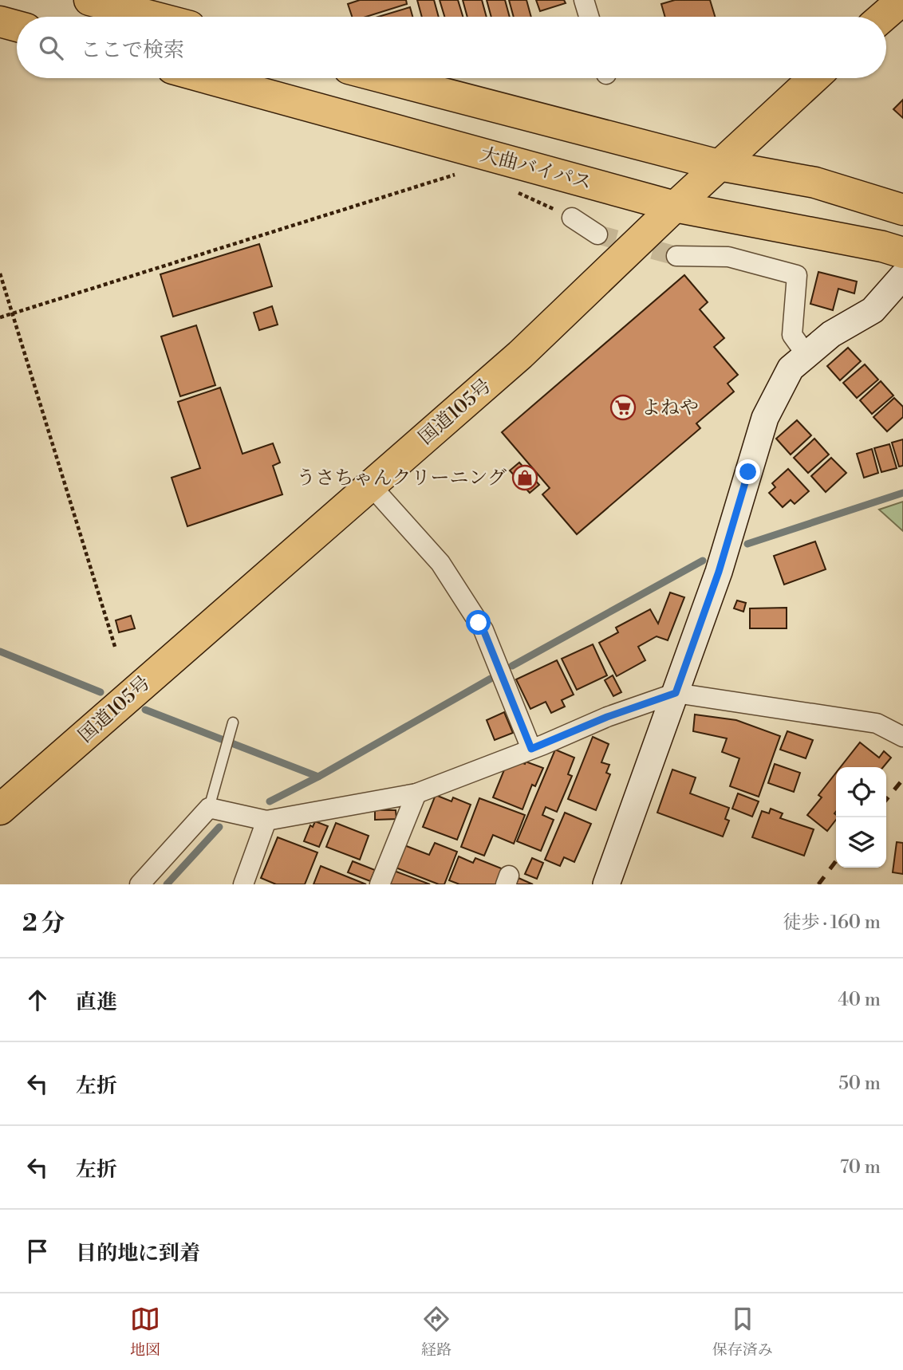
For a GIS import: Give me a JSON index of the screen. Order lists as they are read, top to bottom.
{
  "streets": {
    "highway": ["大曲バイパス", "国道105号"]
  },
  "crossings": [
    ["大曲バイパス", "国道105号"]
  ],
  "places": {
    "supermarket": ["よねや"],
    "shop": ["うさちゃんクリーニング"]
  },
  "page": {
    "search": "ここで検索",
    "heading": ["2 分", "徒歩 · 160 m"],
    "list": [
      ["直進", "40 m"],
      ["左折", "50 m"],
      ["左折", "70 m"],
      "目的地に到着"
    ],
    "nav": ["地図", "経路", "保存済み"]
  }
}
